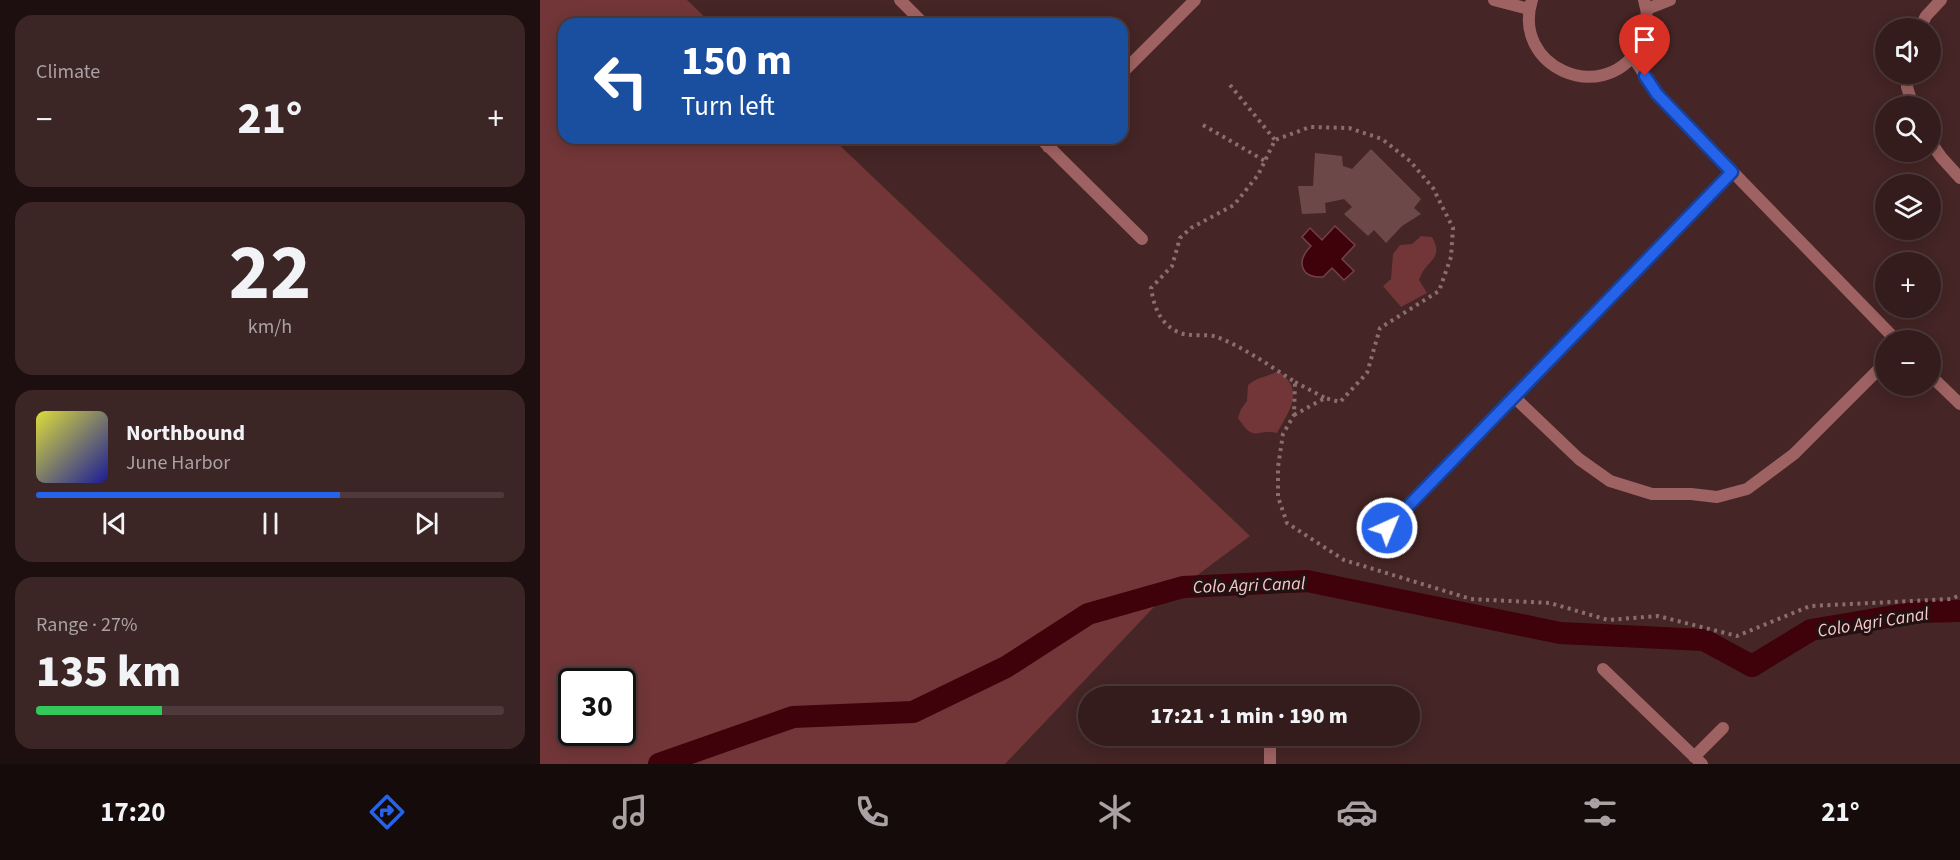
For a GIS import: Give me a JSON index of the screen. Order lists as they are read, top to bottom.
{
  "water": ["Colo Agri Canal"],
  "page": {
    "tile": [
      "Climate",
      ["22", "km/h"],
      ["Range · 27%", "135 km"]
    ],
    "map_buttons": ["+", "−"],
    "turn": ["150 m", "Turn left"],
    "heat": ["−", "21°", "+"],
    "song": ["Northbound", "June Harbor"],
    "limit": "30",
    "trip": "17:21 · 1 min · 190 m",
    "tabs": ["17:20", "21°"]
  }
}
